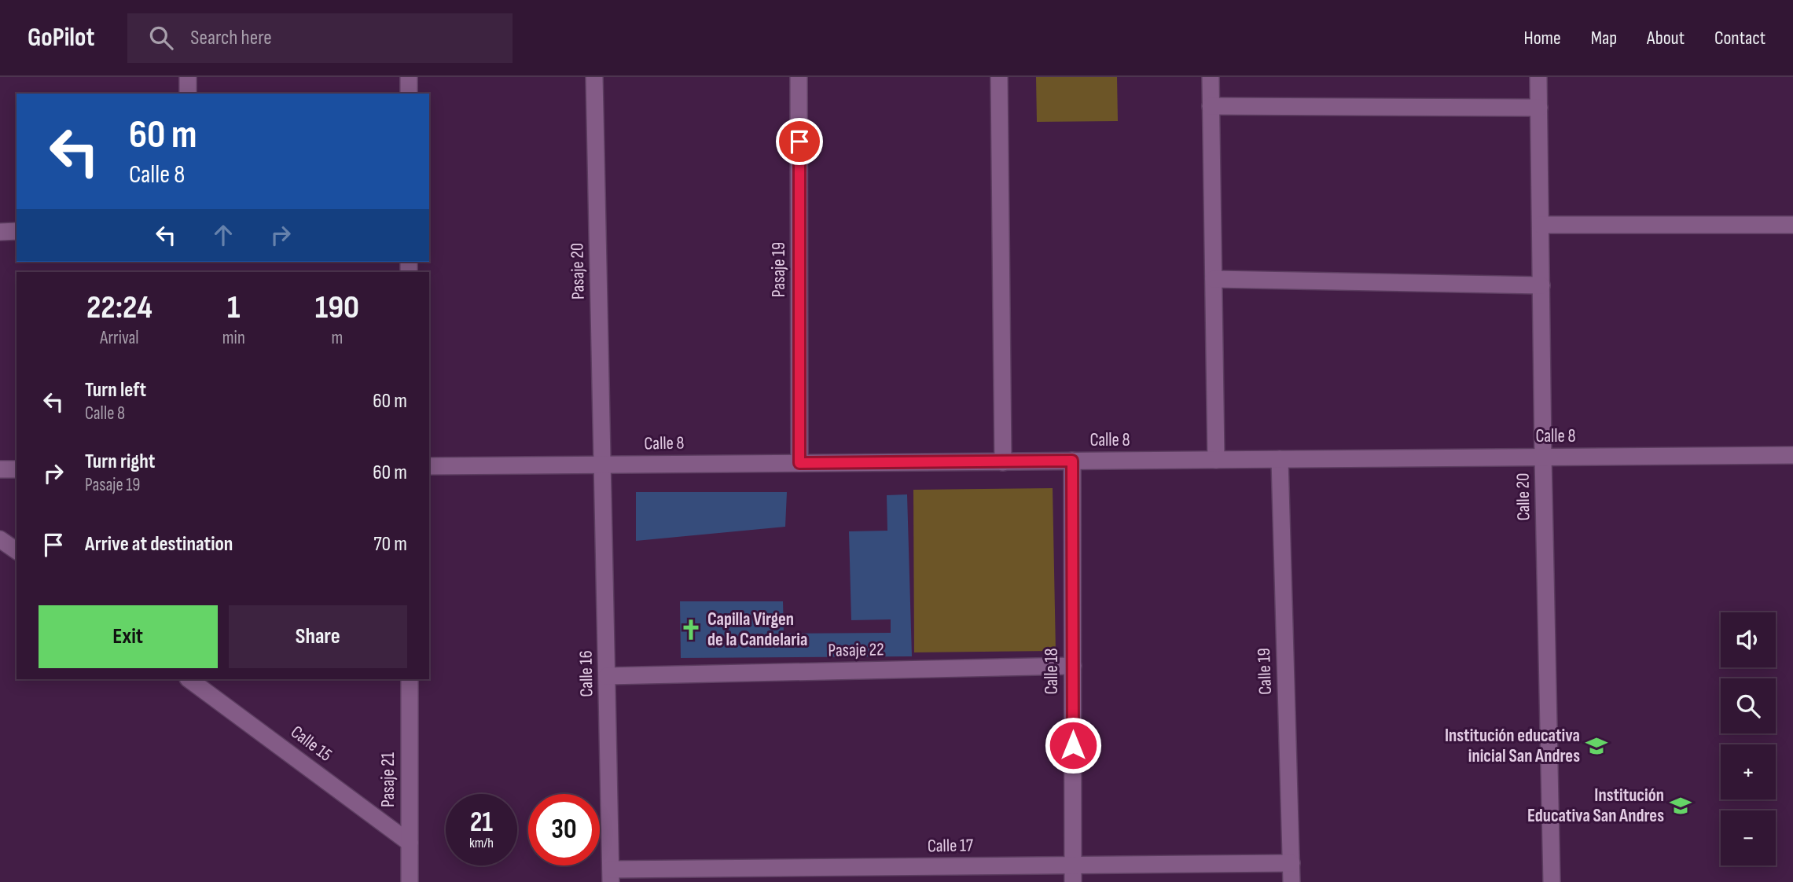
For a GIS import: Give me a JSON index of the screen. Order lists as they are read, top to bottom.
{
  "streets": {
    "street": [
      "Pasaje 19",
      "Pasaje 20",
      "Calle 8",
      "Calle 20",
      "Pasaje 22",
      "Calle 18",
      "Calle 19",
      "Calle 16",
      "Calle 15",
      "Pasaje 21",
      "Calle 17"
    ]
  },
  "crossings": [
    ["Pasaje 19", "Calle 8"],
    ["Pasaje 20", "Calle 8"],
    ["Pasaje 20", "Calle 16"],
    ["Calle 8", "Calle 20"],
    ["Calle 8", "Calle 18"],
    ["Calle 8", "Calle 19"],
    ["Calle 8", "Calle 16"],
    ["Pasaje 22", "Calle 18"],
    ["Pasaje 22", "Calle 16"],
    ["Calle 18", "Calle 17"],
    ["Calle 19", "Calle 17"],
    ["Calle 16", "Calle 17"],
    ["Calle 15", "Pasaje 21"]
  ],
  "places": {
    "church": ["Capilla Virgen de la Candelaria"],
    "school or university": ["Institución educativa inicial San Andres", "Institución Educativa San Andres"]
  },
  "page": {
    "header": "GoPilot",
    "search": "Search here",
    "nav": [
      "Home",
      "Map",
      "About",
      "Contact"
    ],
    "turn": ["60 m", "Calle 8"],
    "eta": [
      "22:24",
      "Arrival",
      "1",
      "min",
      "190",
      "m"
    ],
    "list": [
      {
        "name": "Turn left",
        "note": "Calle 8",
        "value": "60 m"
      },
      {
        "name": "Turn right",
        "note": "Pasaje 19",
        "value": "60 m"
      },
      {
        "name": "Arrive at destination",
        "value": "70 m"
      }
    ],
    "buttons": ["Exit", "Share"],
    "map_buttons": ["+", "−"],
    "speed": "21 km/h",
    "limit": "30"
  }
}
